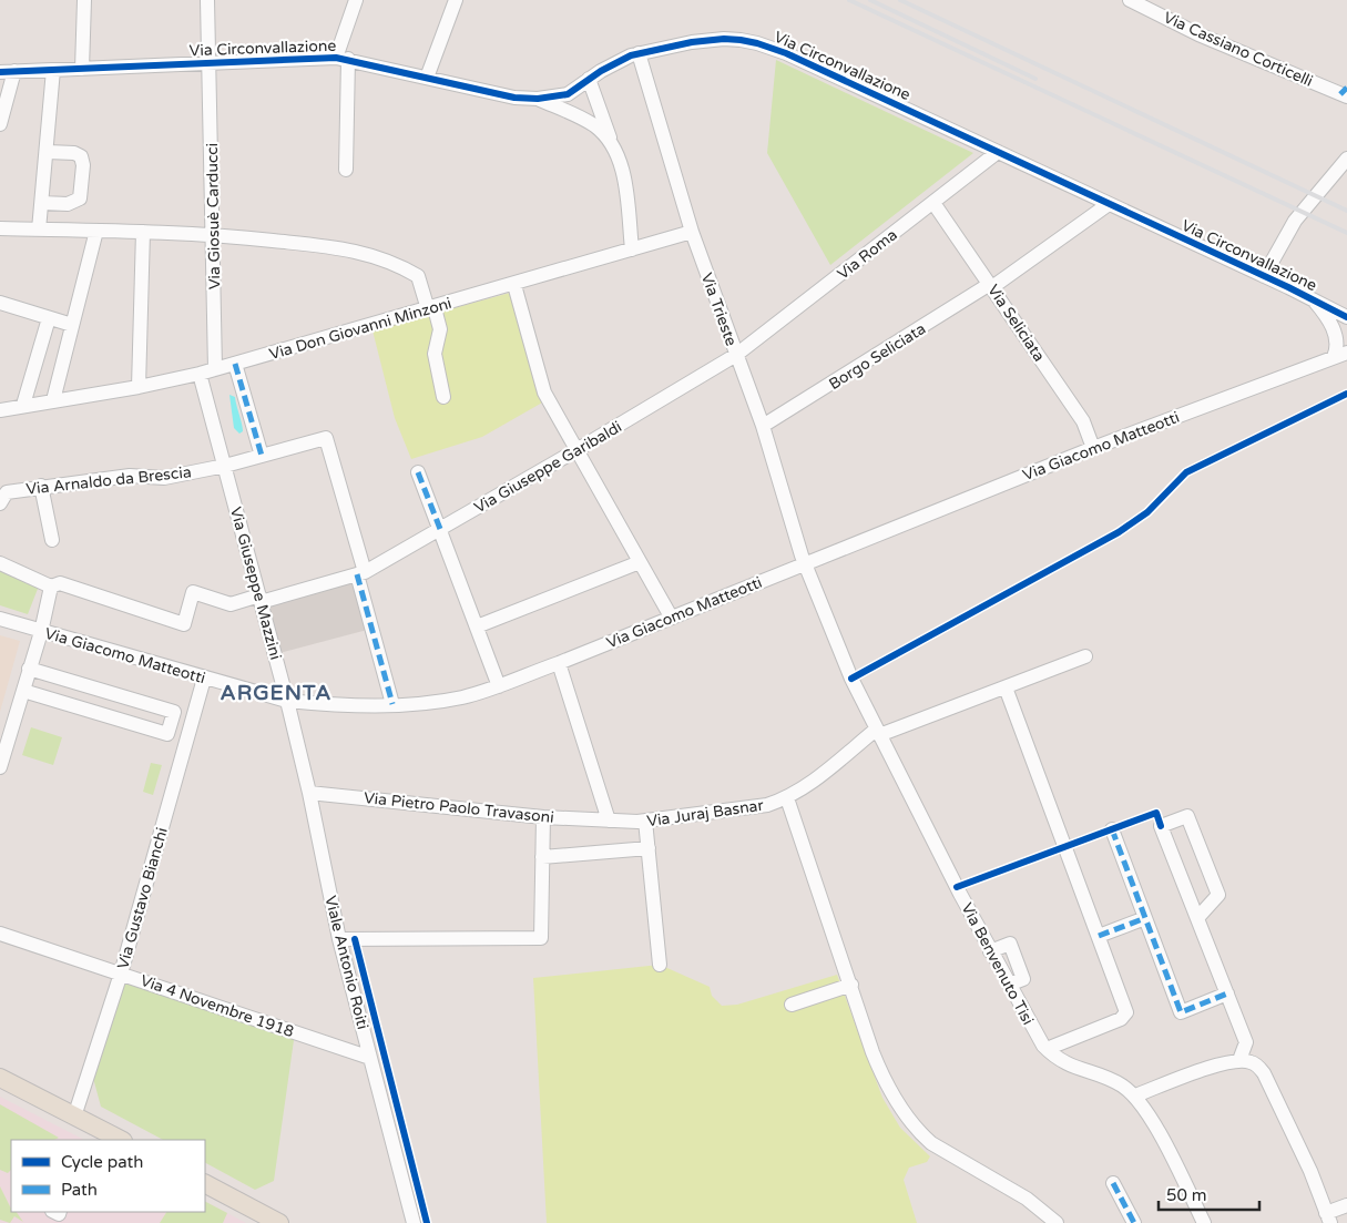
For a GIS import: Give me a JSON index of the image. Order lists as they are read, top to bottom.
{
  "streets": {
    "street": [
      "Via Circonvallazione",
      "Via Cassiano Corticelli",
      "Via Giosuè Carducci",
      "Via Roma",
      "Via Trieste",
      "Via Seliciata",
      "Via Don Giovanni Minzoni",
      "Borgo Seliciata",
      "Via Giacomo Matteotti",
      "Via Giuseppe Garibaldi",
      "Via Arnaldo da Brescia",
      "Via Giuseppe Mazzini",
      "Via Pietro Paolo Travasoni",
      "Via Juraj Basnar",
      "Via Gustavo Bianchi",
      "Viale Antonio Roiti",
      "Via Benvenuto Tisi",
      "Via 4 Novembre 1918"
    ]
  },
  "crossings": [
    ["Via Circonvallazione", "Via Giosuè Carducci"],
    ["Via Circonvallazione", "Via Roma"],
    ["Via Circonvallazione", "Via Trieste"],
    ["Via Circonvallazione", "Borgo Seliciata"],
    ["Via Circonvallazione", "Via Giacomo Matteotti"],
    ["Via Giosuè Carducci", "Via Don Giovanni Minzoni"],
    ["Via Roma", "Via Trieste"],
    ["Via Roma", "Via Seliciata"],
    ["Via Roma", "Via Giuseppe Garibaldi"],
    ["Via Trieste", "Via Don Giovanni Minzoni"],
    ["Via Trieste", "Borgo Seliciata"],
    ["Via Trieste", "Via Giacomo Matteotti"],
    ["Via Trieste", "Via Giuseppe Garibaldi"],
    ["Via Trieste", "Via Benvenuto Tisi"],
    ["Via Seliciata", "Borgo Seliciata"],
    ["Via Seliciata", "Via Giacomo Matteotti"],
    ["Via Don Giovanni Minzoni", "Via Giuseppe Mazzini"],
    ["Via Giacomo Matteotti", "Via Giuseppe Mazzini"],
    ["Via Giacomo Matteotti", "Via Gustavo Bianchi"],
    ["Via Giacomo Matteotti", "Viale Antonio Roiti"],
    ["Via Giacomo Matteotti", "Via Benvenuto Tisi"],
    ["Via Giuseppe Garibaldi", "Via Arnaldo da Brescia"],
    ["Via Giuseppe Garibaldi", "Via Giuseppe Mazzini"],
    ["Via Arnaldo da Brescia", "Via Giuseppe Mazzini"],
    ["Via Giuseppe Mazzini", "Viale Antonio Roiti"],
    ["Via Pietro Paolo Travasoni", "Via Juraj Basnar"],
    ["Via Pietro Paolo Travasoni", "Viale Antonio Roiti"],
    ["Via Juraj Basnar", "Via Benvenuto Tisi"],
    ["Via Gustavo Bianchi", "Via 4 Novembre 1918"],
    ["Viale Antonio Roiti", "Via 4 Novembre 1918"]
  ],
  "districts": ["ARGENTA"],
  "legend": ["Cycle path", "Path"],
  "scale_bar": "50 m"
}
